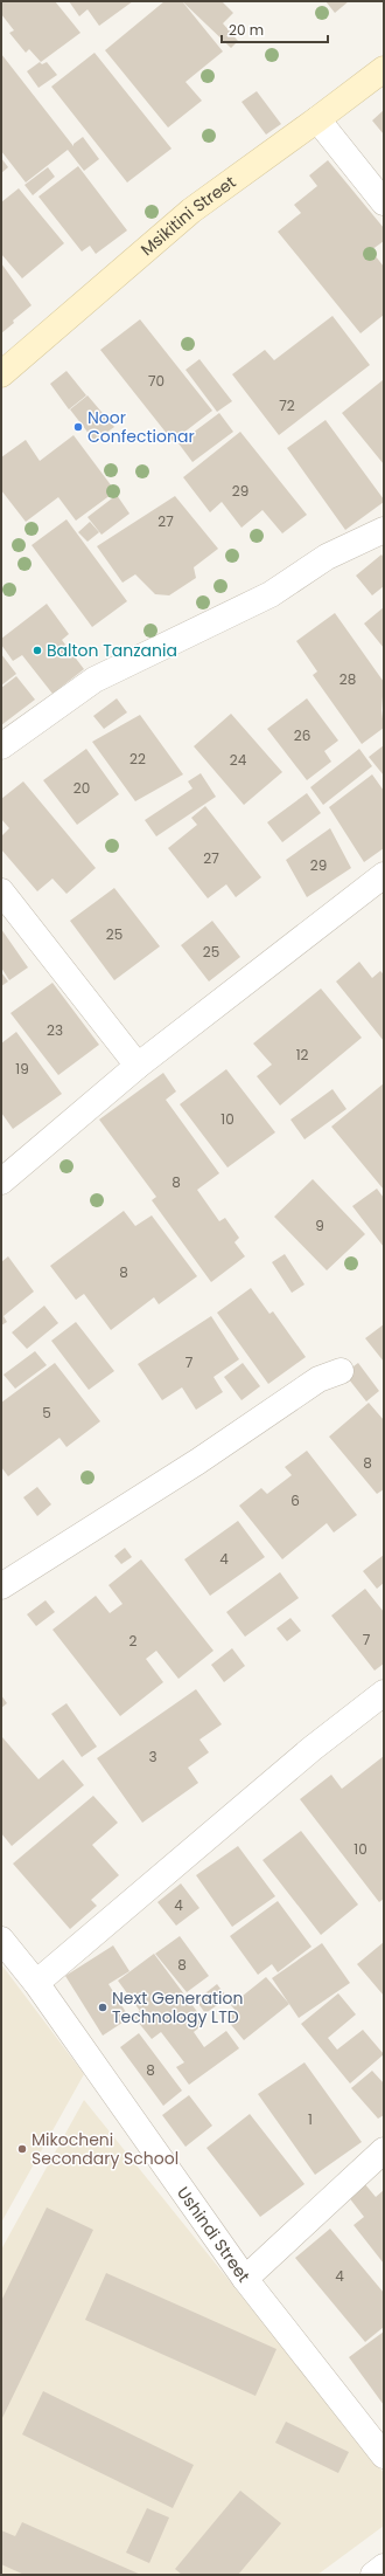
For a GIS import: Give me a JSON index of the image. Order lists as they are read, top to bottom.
{
  "streets": {
    "street": ["Msikitini Street", "Ushindi Street"]
  },
  "places": [
    "Noor Confectionar",
    "Balton Tanzania",
    "Next Generation Technology LTD",
    "Mikocheni Secondary School"
  ],
  "house_numbers": [
    "70",
    "72",
    "29",
    "27",
    "28",
    "26",
    "22",
    "24",
    "20",
    "27",
    "29",
    "25",
    "25",
    "23",
    "12",
    "19",
    "10",
    "8",
    "9",
    "8",
    "7",
    "5",
    "8",
    "6",
    "4",
    "7",
    "2",
    "3",
    "10",
    "4",
    "8",
    "8",
    "1",
    "4"
  ],
  "scale_bar": "20 m"
}
